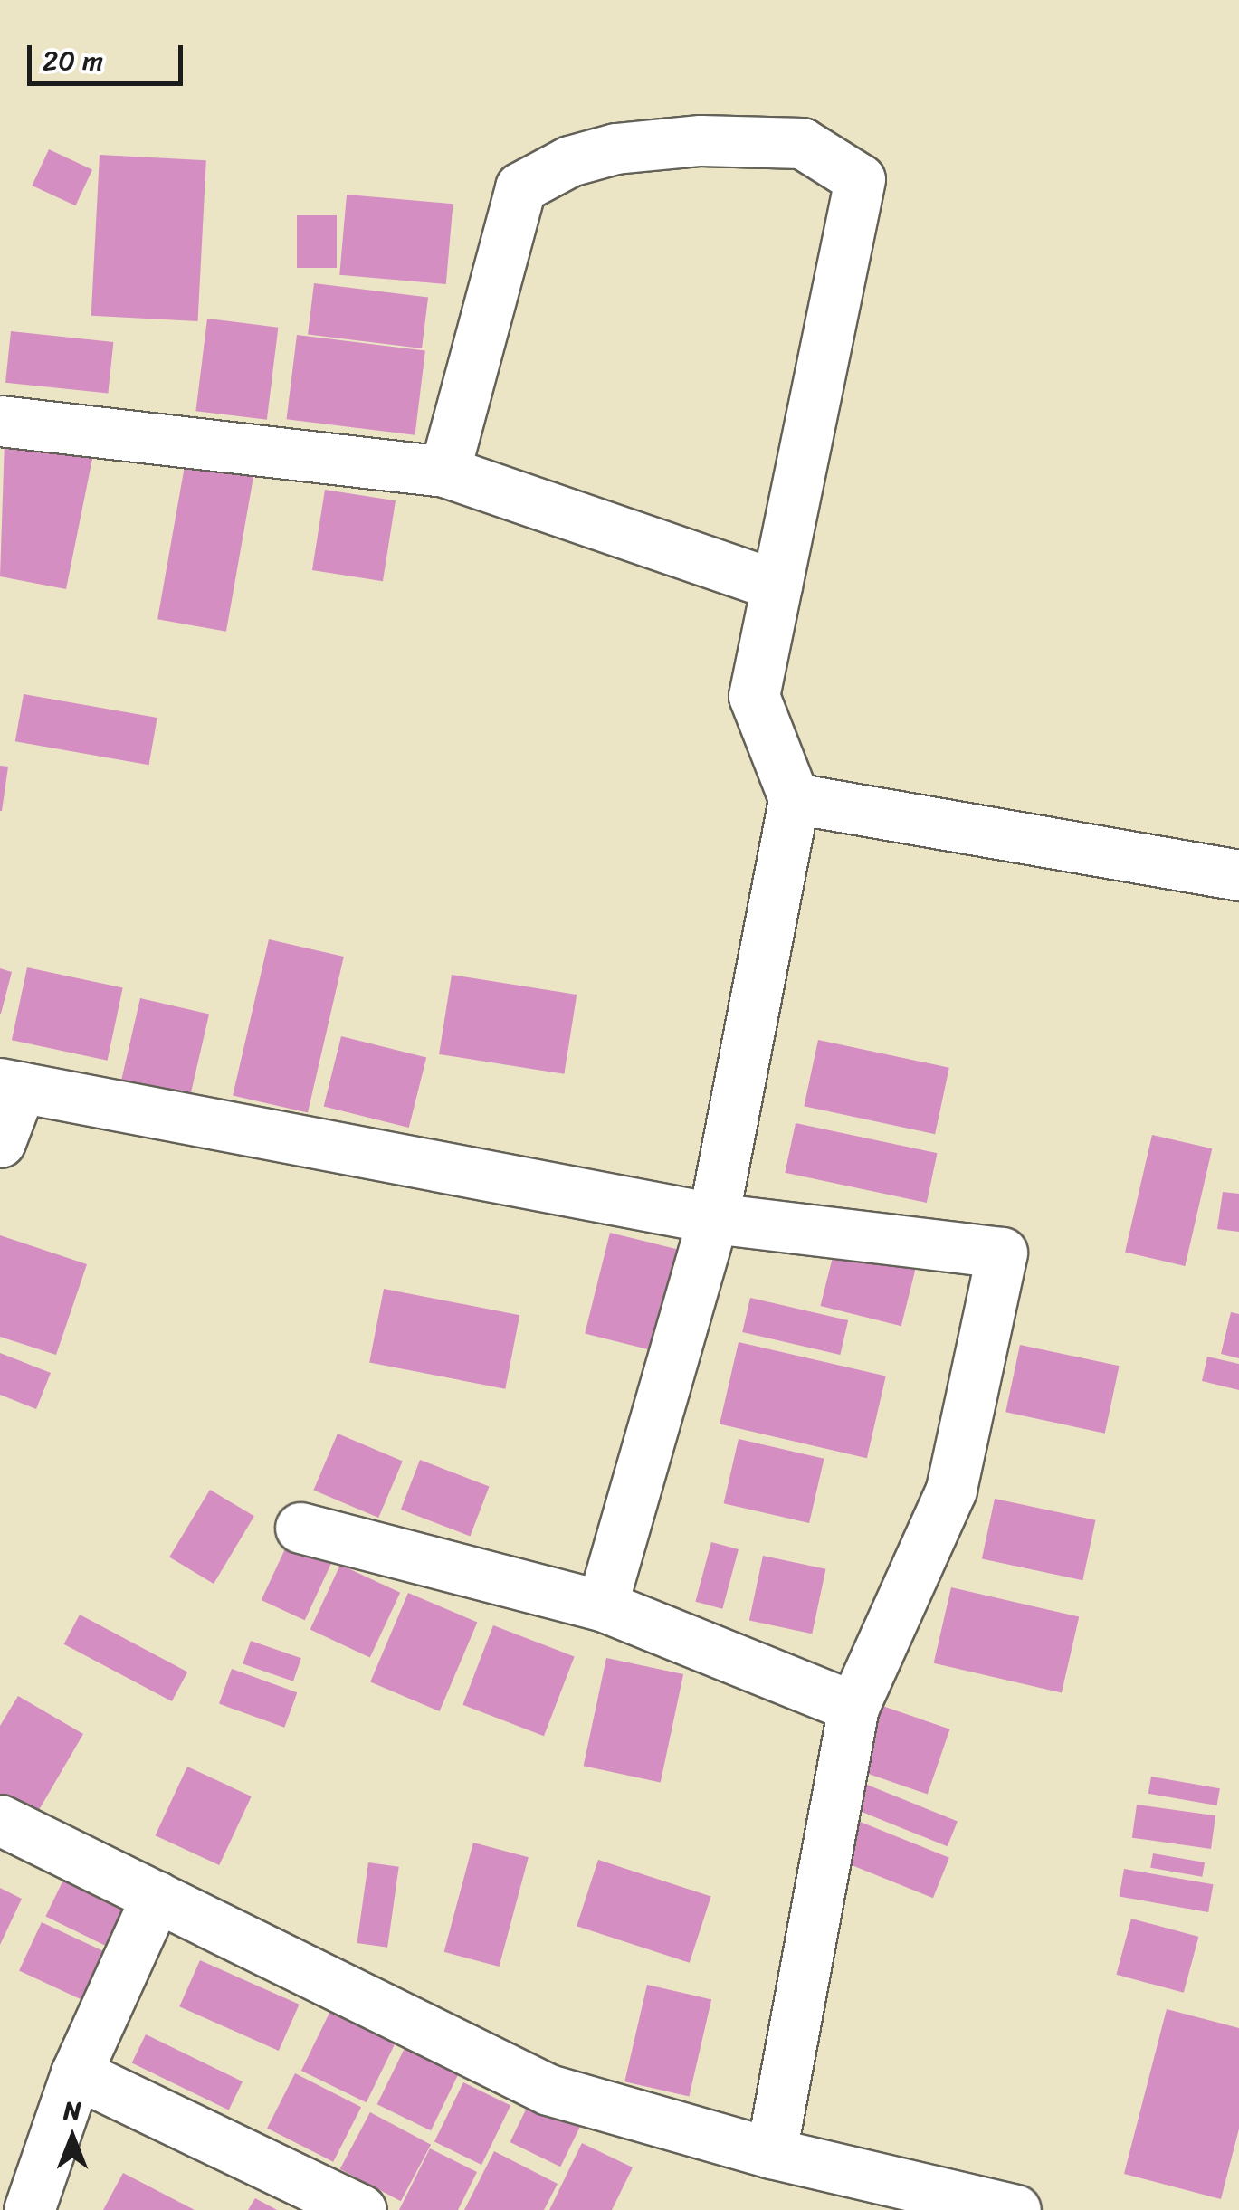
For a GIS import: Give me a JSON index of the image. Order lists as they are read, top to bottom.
{
  "scale_bar": "20 m",
  "north": "top"
}
